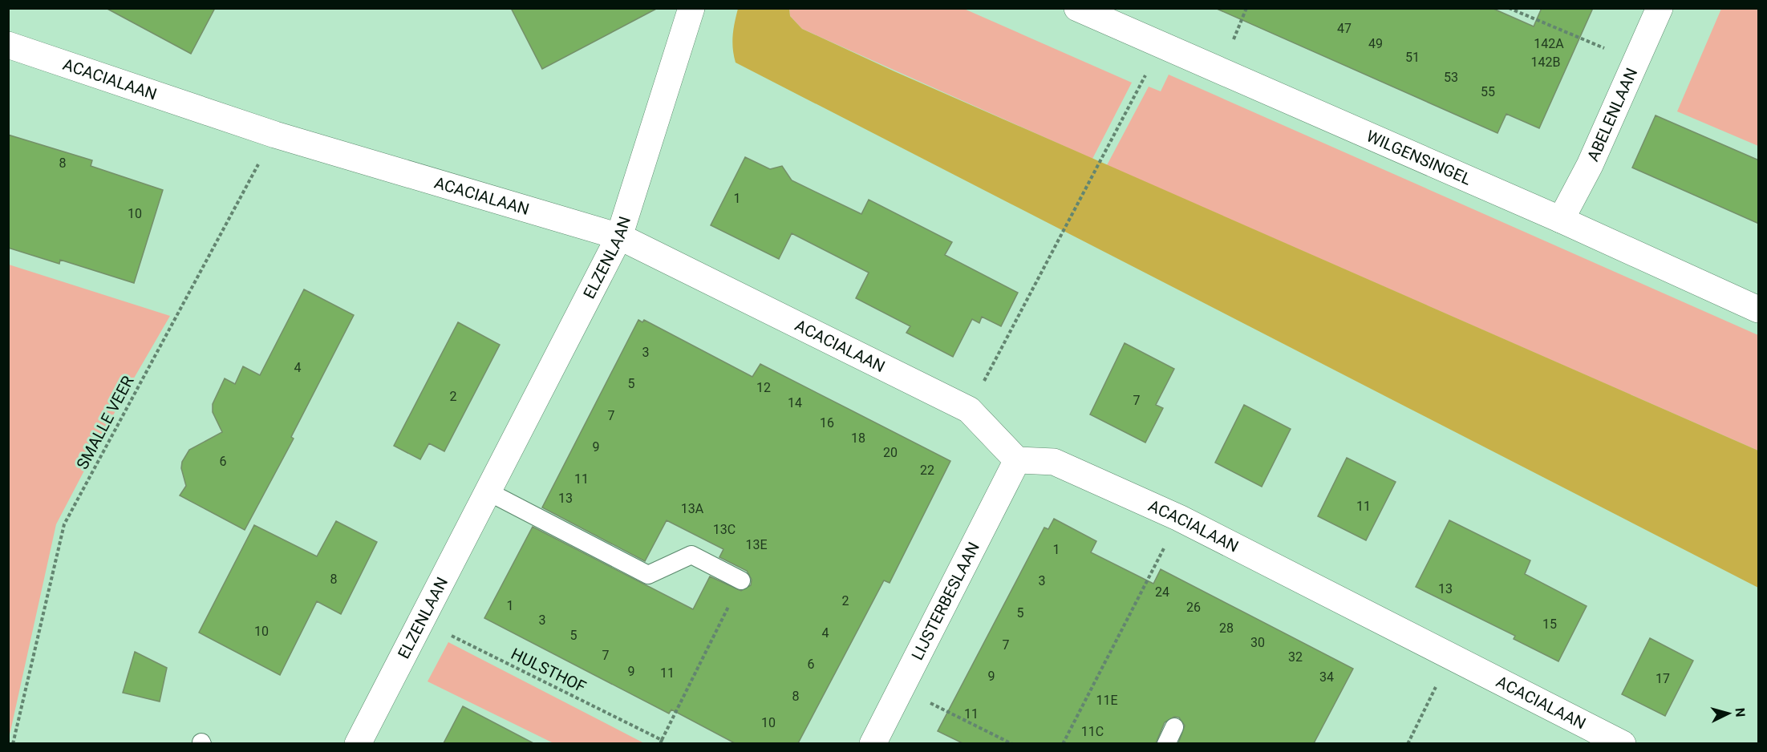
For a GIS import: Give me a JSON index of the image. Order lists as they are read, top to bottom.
{
  "streets": {
    "street": [
      "ACACIALAAN",
      "ABELENLAAN",
      "WILGENSINGEL",
      "ELZENLAAN",
      "LIJSTERBESLAAN"
    ],
    "path": ["SMALLE VEER", "HULSTHOF"]
  },
  "crossings": [
    ["ACACIALAAN", "ELZENLAAN"],
    ["ACACIALAAN", "SMALLE VEER"],
    ["ACACIALAAN", "LIJSTERBESLAAN"],
    ["ABELENLAAN", "WILGENSINGEL"],
    ["ELZENLAAN", "HULSTHOF"]
  ],
  "house_numbers": [
    "47",
    "49",
    "142A",
    "51",
    "142B",
    "53",
    "55",
    "8",
    "1",
    "10",
    "3",
    "4",
    "5",
    "12",
    "2",
    "7",
    "14",
    "7",
    "16",
    "18",
    "9",
    "20",
    "6",
    "22",
    "11",
    "13",
    "11",
    "13A",
    "13C",
    "13E",
    "1",
    "8",
    "3",
    "13",
    "24",
    "2",
    "1",
    "26",
    "5",
    "3",
    "15",
    "28",
    "10",
    "4",
    "5",
    "30",
    "7",
    "7",
    "32",
    "6",
    "9",
    "11",
    "9",
    "34",
    "17",
    "8",
    "11E",
    "11",
    "10",
    "11C"
  ],
  "north": "right"
}
